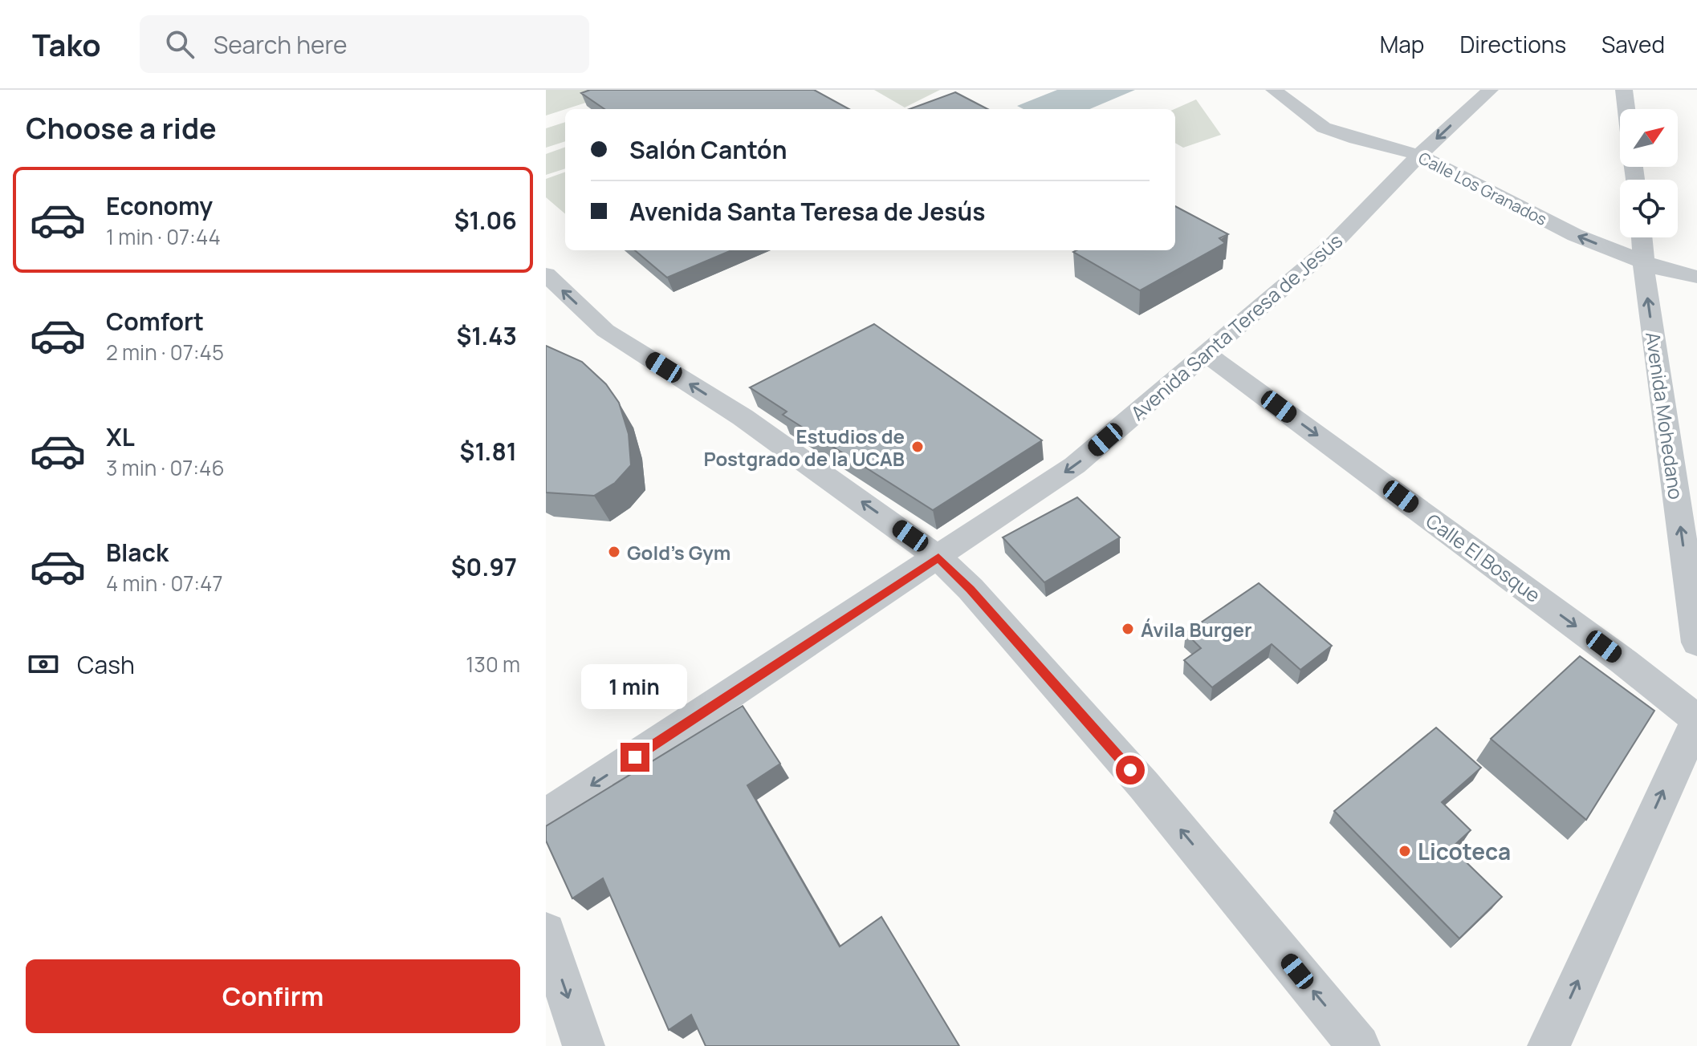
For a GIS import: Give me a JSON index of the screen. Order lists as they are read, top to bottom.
{
  "streets": {
    "street": [
      "Calle Los Granados",
      "Avenida Santa Teresa de Jesús",
      "Avenida Mohedano",
      "Calle El Bosque"
    ]
  },
  "crossings": [
    ["Calle Los Granados", "Avenida Santa Teresa de Jesús"],
    ["Calle Los Granados", "Avenida Mohedano"],
    ["Avenida Santa Teresa de Jesús", "Calle El Bosque"]
  ],
  "one_way": [
    "Calle Los Granados",
    "Avenida Santa Teresa de Jesús",
    "Avenida Mohedano",
    "Calle El Bosque"
  ],
  "places": [
    "Estudios de Postgrado de la UCAB",
    "Gold's Gym",
    "Ávila Burger",
    "Licoteca"
  ],
  "north": "top right",
  "page": {
    "header": "Tako",
    "search": "Search here",
    "nav": ["Map", "Directions", "Saved"],
    "heading": "Choose a ride",
    "banner": ["Salón Cantón", "Avenida Santa Teresa de Jesús"],
    "list": [
      {
        "name": "Economy",
        "note": "1 min · 07:44",
        "value": "$1.06"
      },
      {
        "name": "Comfort",
        "note": "2 min · 07:45",
        "value": "$1.43"
      },
      {
        "name": "XL",
        "note": "3 min · 07:46",
        "value": "$1.81"
      },
      {
        "name": "Black",
        "note": "4 min · 07:47",
        "value": "$0.97"
      }
    ],
    "pay": ["Cash", "130 m"],
    "bubble": "1 min",
    "buttons": "Confirm"
  }
}
